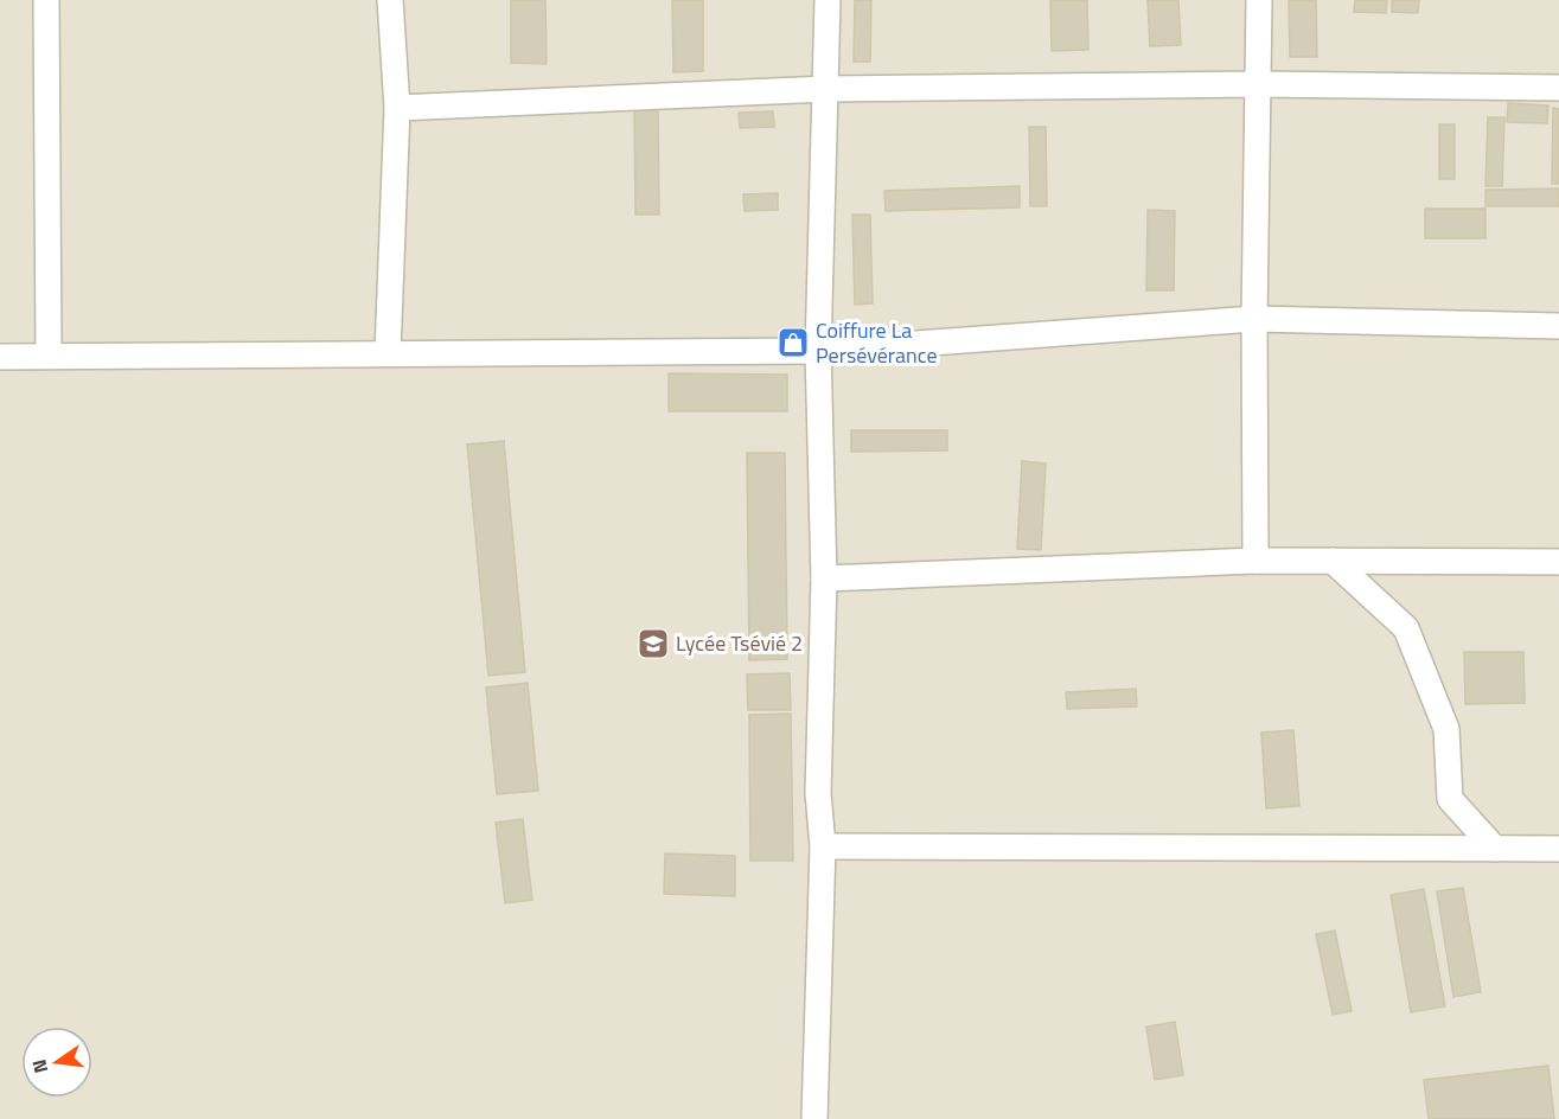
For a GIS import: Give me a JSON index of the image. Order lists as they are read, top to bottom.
{
  "places": {
    "shop": ["Coiffure La Persévérance"],
    "school or university": ["Lycée Tsévié 2"]
  },
  "north": "left"
}
